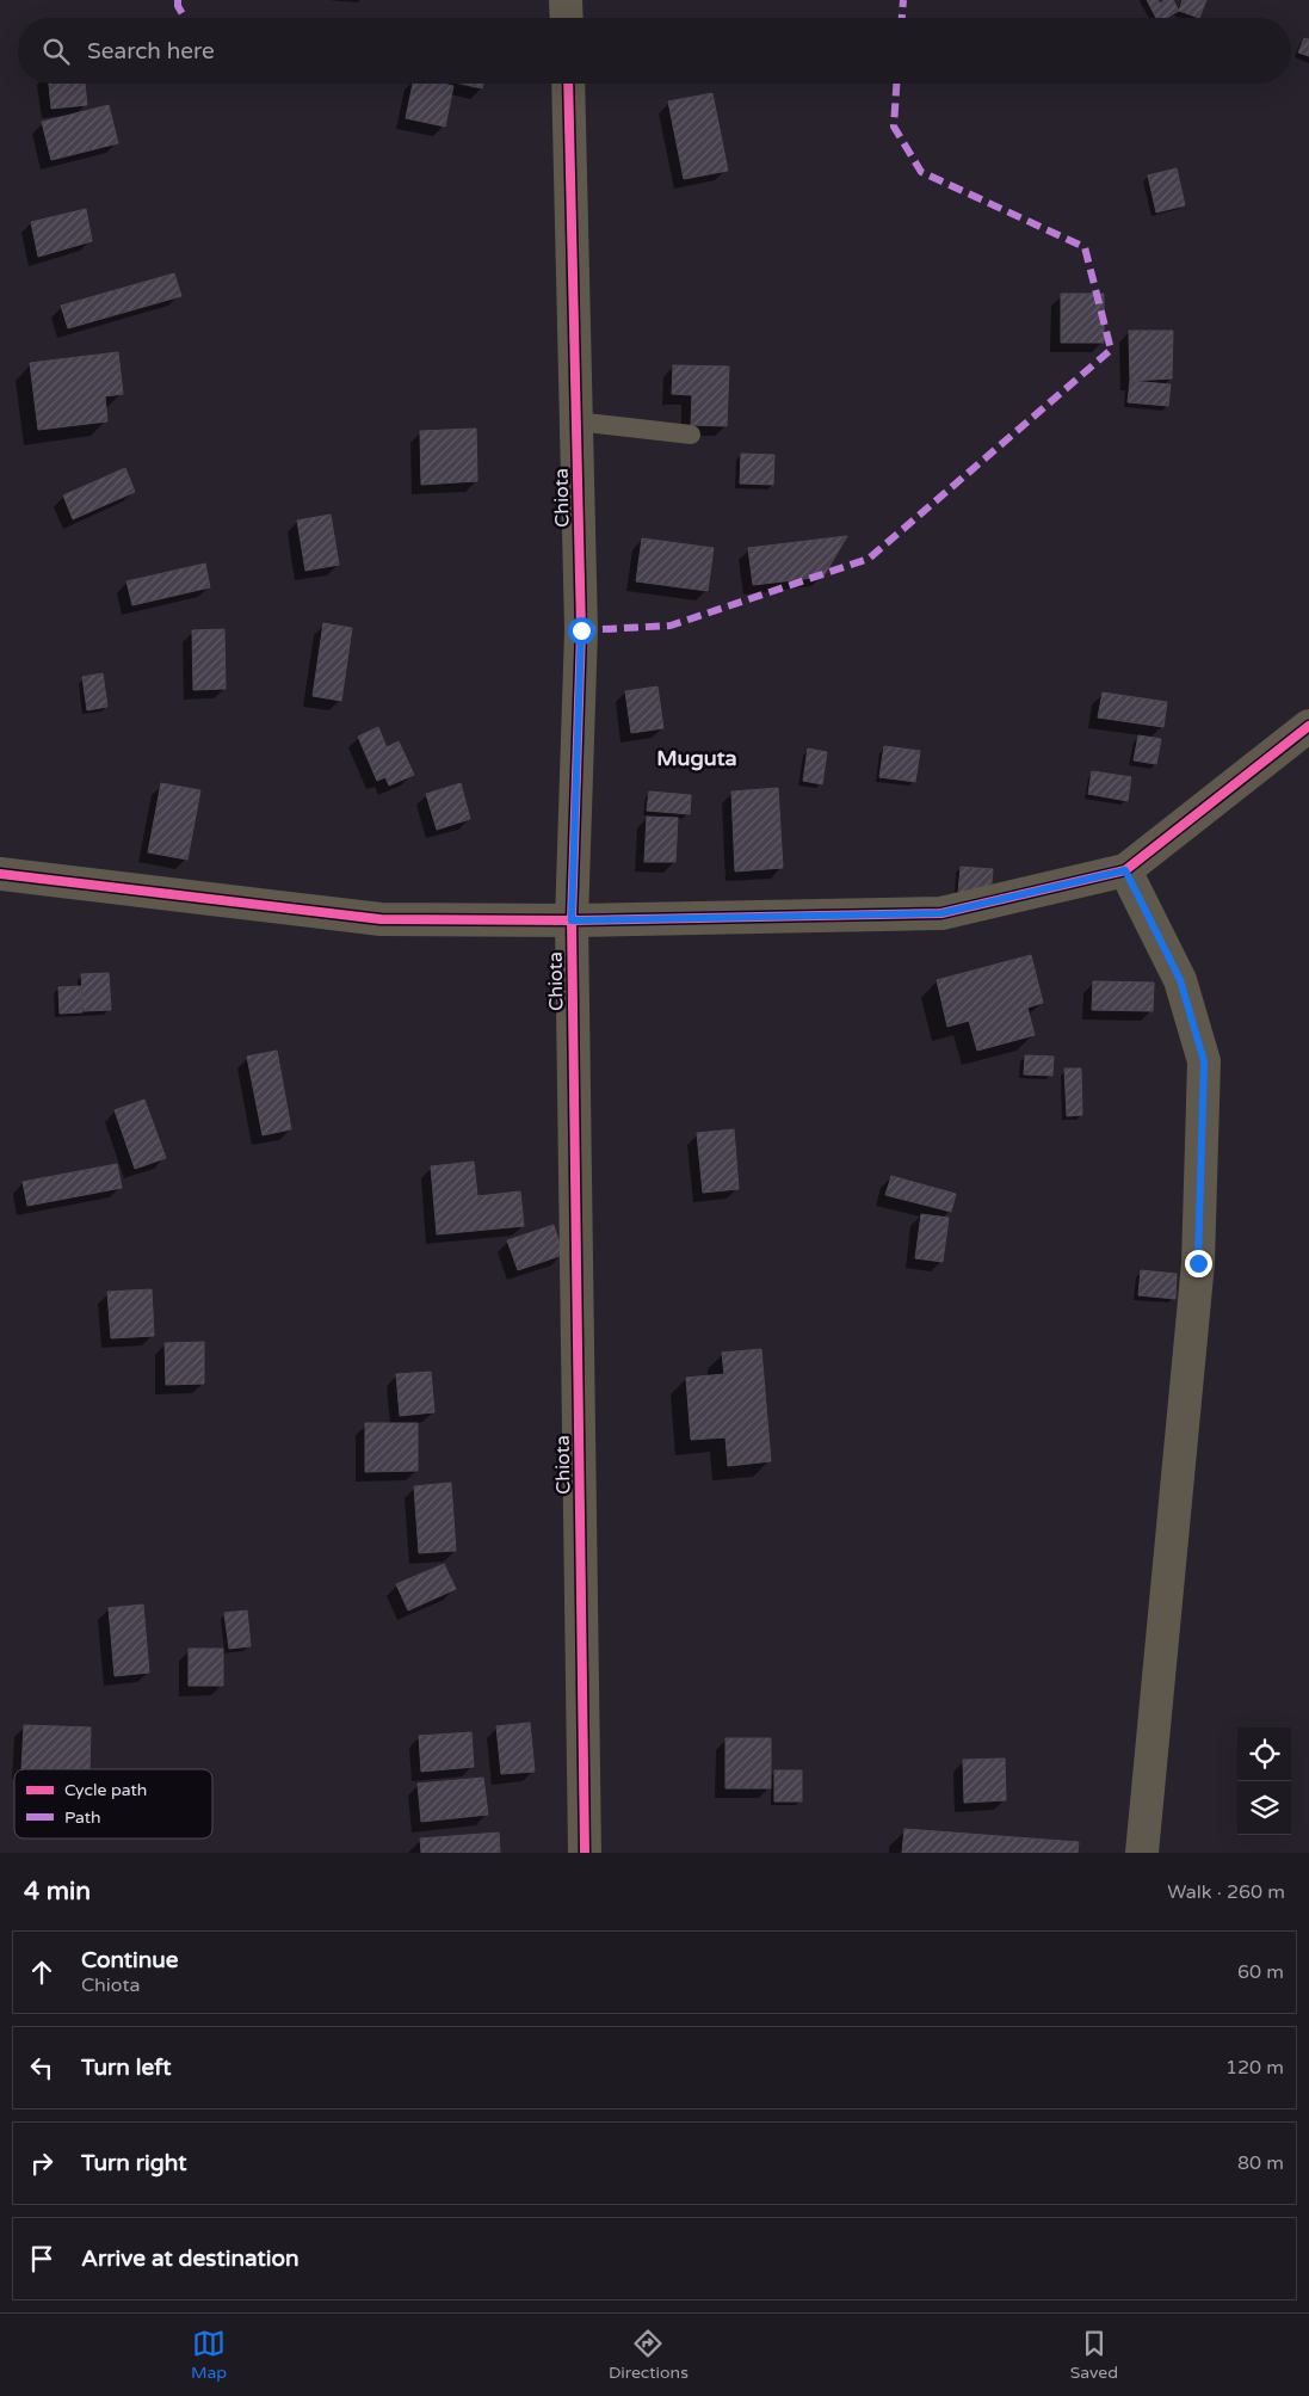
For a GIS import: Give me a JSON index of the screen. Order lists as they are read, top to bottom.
{
  "streets": {
    "street": ["Chiota"]
  },
  "districts": ["Muguta"],
  "legend": ["Cycle path", "Path"],
  "page": {
    "search": "Search here",
    "heading": ["4 min", "Walk · 260 m"],
    "list": [
      ["Continue", "Chiota", "60 m"],
      ["Turn left", "120 m"],
      ["Turn right", "80 m"],
      "Arrive at destination"
    ],
    "nav": ["Map", "Directions", "Saved"]
  }
}
